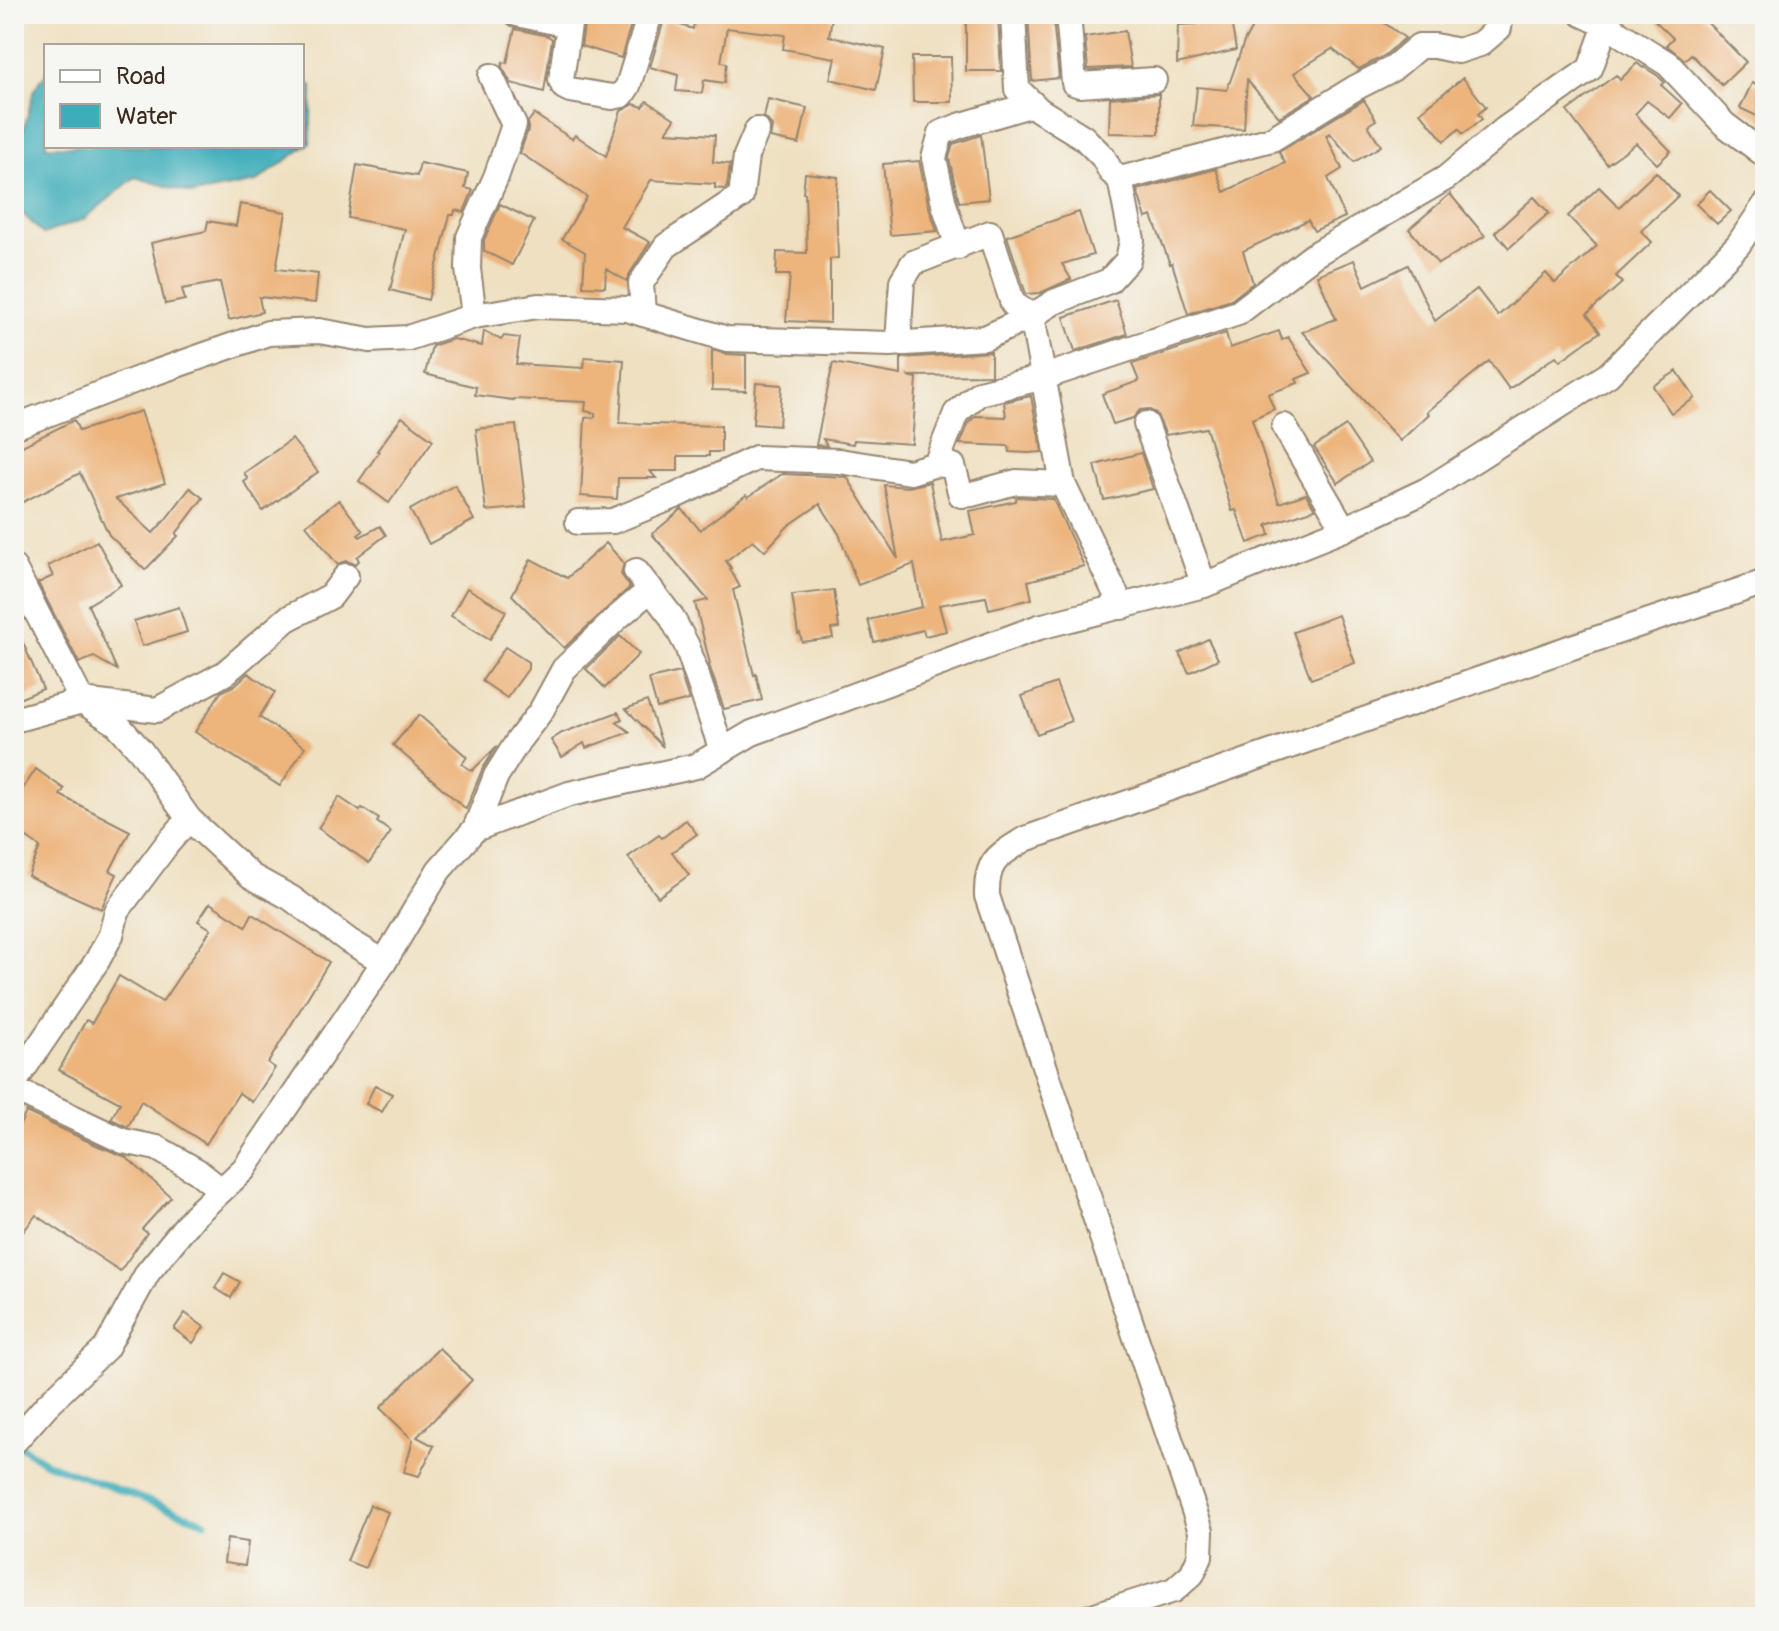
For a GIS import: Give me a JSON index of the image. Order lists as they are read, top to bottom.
{
  "legend": ["Road", "Water"]
}
